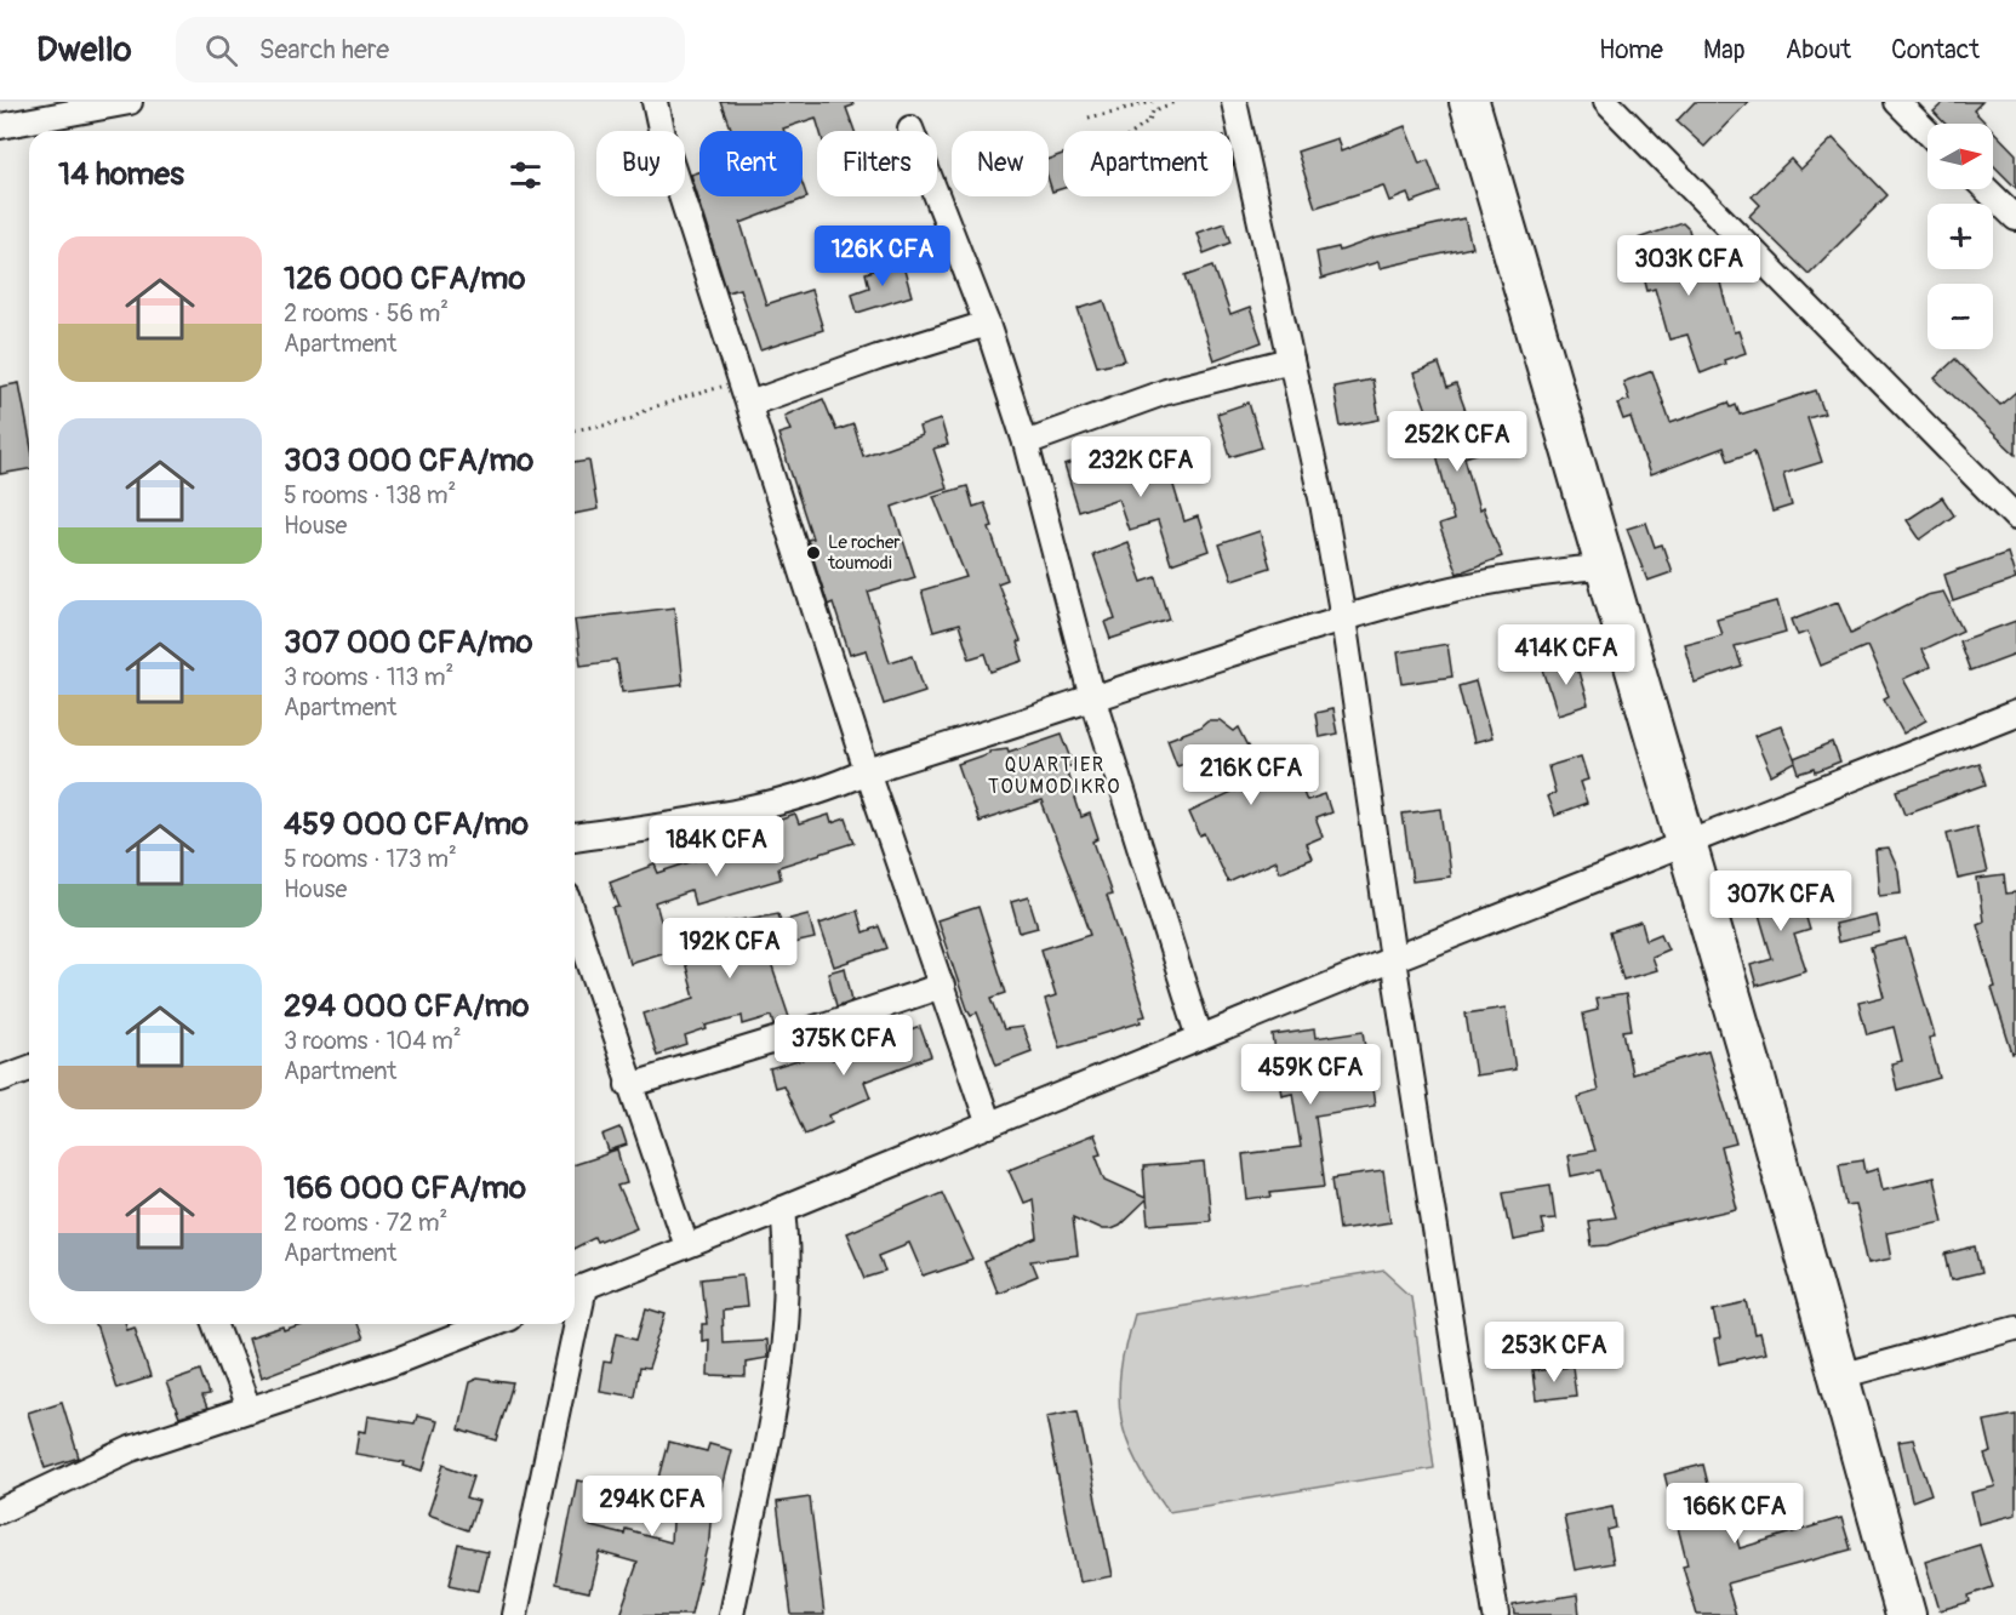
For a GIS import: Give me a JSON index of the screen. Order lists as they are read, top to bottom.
{
  "districts": ["QUARTIER TOUMODIKRO"],
  "places": ["Le rocher toumodi"],
  "north": "right",
  "page": {
    "header": "Dwello",
    "search": "Search here",
    "nav": [
      "Home",
      "Map",
      "About",
      "Contact"
    ],
    "map_buttons": ["+", "−"],
    "chip": [
      "Buy",
      "Rent",
      "Filters",
      "New",
      "Apartment"
    ],
    "heading": "14 homes",
    "list": [
      {
        "name": "126 000 CFA/mo",
        "note": "2 rooms · 56 m² · Apartment"
      },
      {
        "name": "303 000 CFA/mo",
        "note": "5 rooms · 138 m² · House"
      },
      {
        "name": "307 000 CFA/mo",
        "note": "3 rooms · 113 m² · Apartment"
      },
      {
        "name": "459 000 CFA/mo",
        "note": "5 rooms · 173 m² · House"
      },
      {
        "name": "294 000 CFA/mo",
        "note": "3 rooms · 104 m² · Apartment"
      },
      {
        "name": "166 000 CFA/mo",
        "note": "2 rooms · 72 m² · Apartment"
      }
    ],
    "price": [
      "126K CFA",
      "303K CFA",
      "252K CFA",
      "232K CFA",
      "414K CFA",
      "216K CFA",
      "184K CFA",
      "307K CFA",
      "192K CFA",
      "375K CFA",
      "459K CFA",
      "253K CFA",
      "294K CFA",
      "166K CFA"
    ]
  }
}
